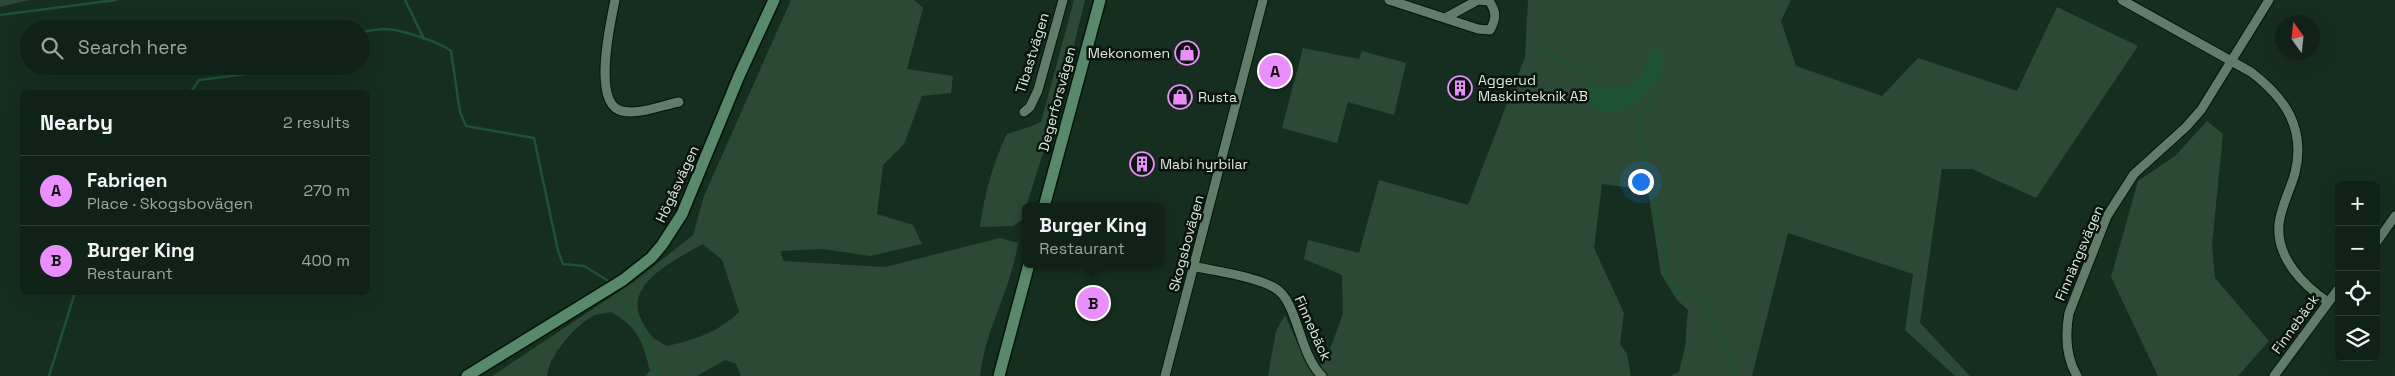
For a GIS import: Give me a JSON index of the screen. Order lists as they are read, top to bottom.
{
  "streets": {
    "street": [
      "Tibastvägen",
      "Degerforsvägen",
      "Högåsvägen",
      "Skogsbovägen",
      "Finnängsvägen",
      "Finnebäck"
    ]
  },
  "crossings": [
    ["Skogsbovägen", "Finnebäck"]
  ],
  "places": {
    "shop": ["Mekonomen", "Rusta"],
    "building": ["Aggerud Maskinteknik AB", "Mabi hyrbilar"]
  },
  "north": "top",
  "page": {
    "search": "Search here",
    "pins": ["A", "B"],
    "heading": ["Nearby", "2 results"],
    "list": [
      {
        "mark": "A",
        "name": "Fabriqen",
        "note": "Place · Skogsbovägen",
        "value": "270 m"
      },
      {
        "mark": "B",
        "name": "Burger King",
        "note": "Restaurant",
        "value": "400 m"
      }
    ],
    "map_buttons": ["+", "−"],
    "popup": ["Burger King", "Restaurant"]
  }
}
